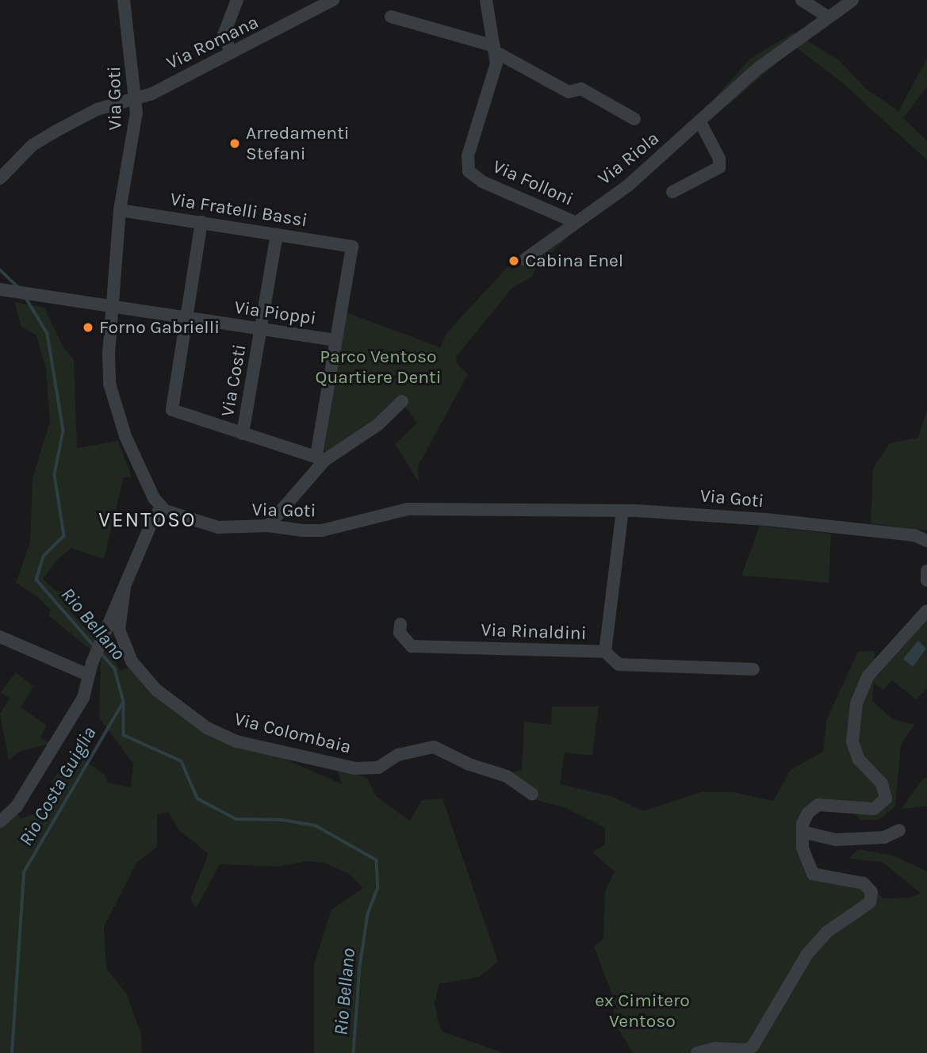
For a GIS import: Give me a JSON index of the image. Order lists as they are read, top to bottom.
{
  "streets": {
    "street": [
      "Via Romana",
      "Via Goti",
      "Via Riola",
      "Via Folloni",
      "Via Fratelli Bassi",
      "Via Pioppi",
      "Via Costi",
      "Via Rinaldini",
      "Via Colombaia"
    ]
  },
  "crossings": [
    ["Via Romana", "Via Goti"],
    ["Via Goti", "Via Fratelli Bassi"],
    ["Via Goti", "Via Pioppi"],
    ["Via Goti", "Via Rinaldini"],
    ["Via Goti", "Via Colombaia"],
    ["Via Riola", "Via Folloni"],
    ["Via Fratelli Bassi", "Via Pioppi"],
    ["Via Fratelli Bassi", "Via Costi"],
    ["Via Pioppi", "Via Costi"]
  ],
  "districts": ["VENTOSO"],
  "water": ["Rio Bellano", "Rio Costa Guiglia"],
  "parks": ["Parco Ventoso Quartiere Denti", "ex Cimitero Ventoso"],
  "places": ["Arredamenti Stefani", "Cabina Enel", "Forno Gabrielli"]
}
